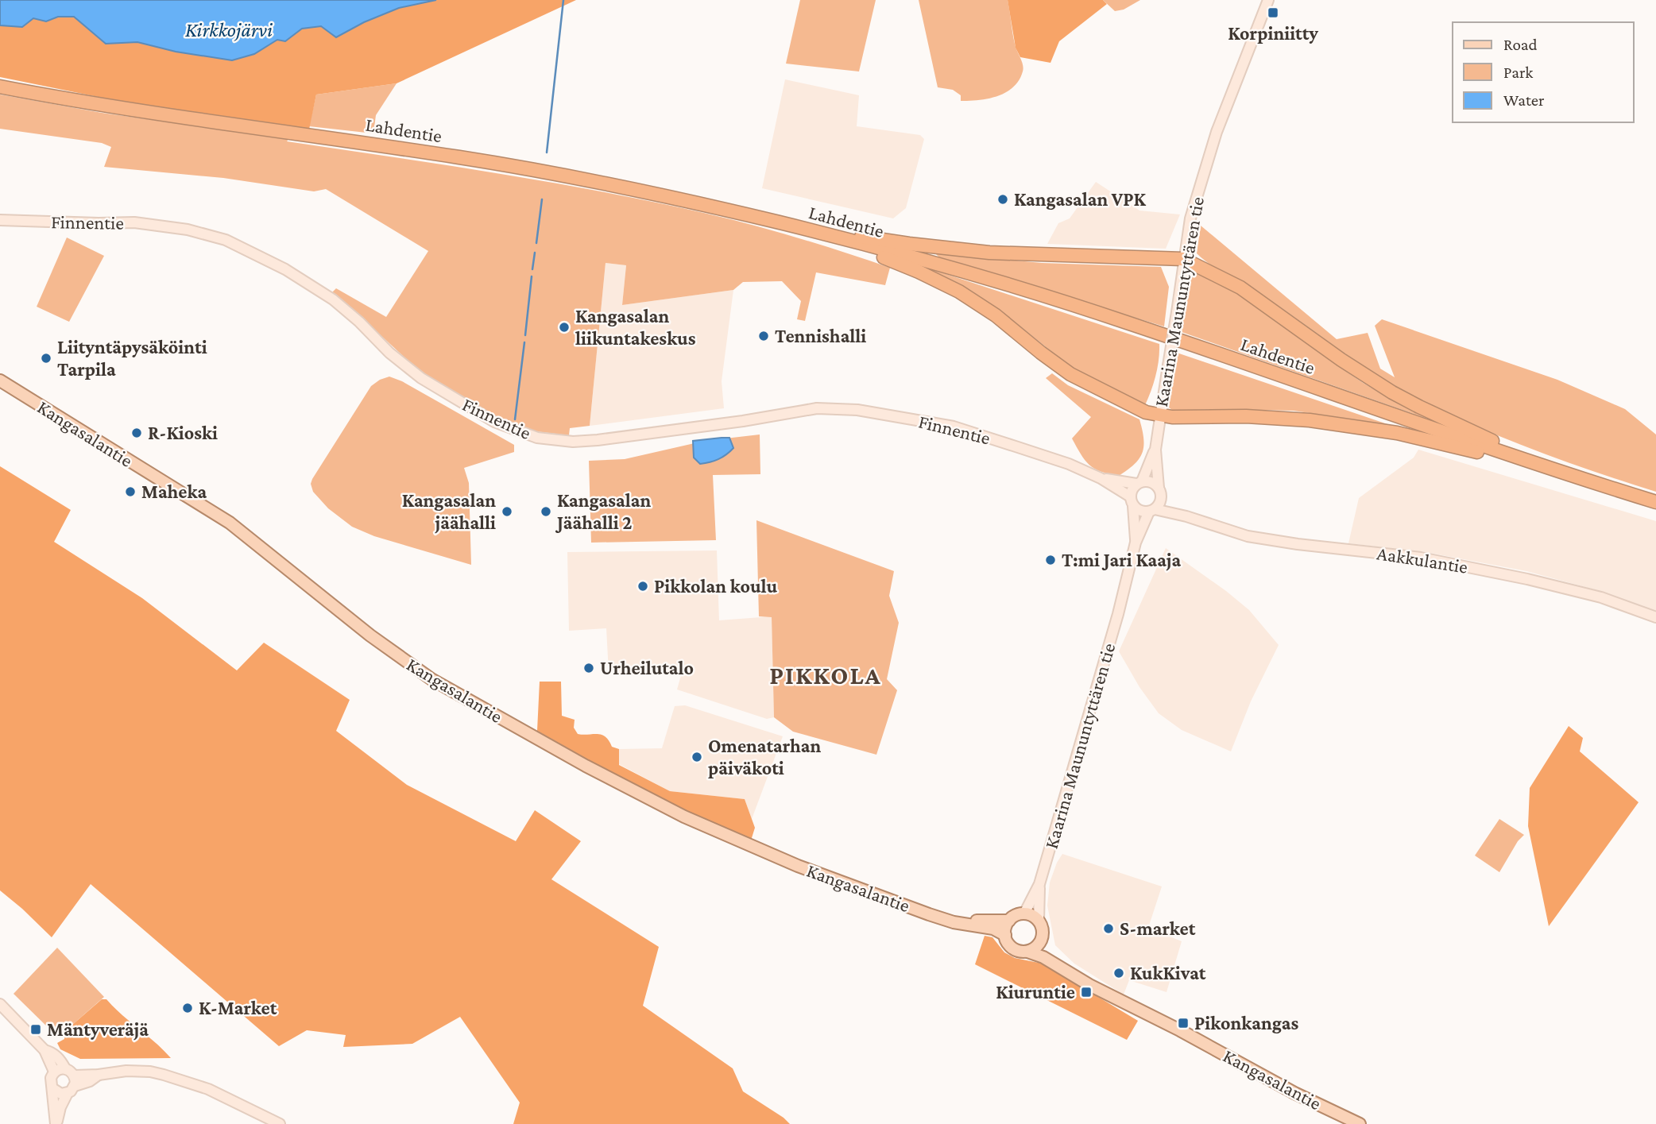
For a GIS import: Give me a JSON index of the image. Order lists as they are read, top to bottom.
{
  "streets": {
    "highway": ["Lahdentie"],
    "main road": ["Kangasalantie"],
    "street": ["Finnentie", "Kaarina Maununtyttären tie", "Aakkulantie"]
  },
  "crossings": [
    ["Finnentie", "Kaarina Maununtyttären tie"],
    ["Finnentie", "Aakkulantie"],
    ["Kaarina Maununtyttären tie", "Kangasalantie"],
    ["Kaarina Maununtyttären tie", "Aakkulantie"]
  ],
  "districts": ["PIKKOLA"],
  "water": ["Kirkkojärvi"],
  "places": {
    "transit": [
      "Korpiniitty",
      "Kiuruntie",
      "Pikonkangas",
      "Mäntyveräjä"
    ],
    "other": [
      "Kangasalan VPK",
      "Kangasalan liikuntakeskus",
      "Tennishalli",
      "Liityntäpysäköinti Tarpila",
      "R-Kioski",
      "Maheka",
      "Kangasalan jäähalli",
      "Kangasalan Jäähalli 2",
      "T:mi Jari Kaaja",
      "Pikkolan koulu",
      "Urheilutalo",
      "Omenatarhan päiväkoti",
      "S-market",
      "KukKivat",
      "K-Market"
    ]
  },
  "legend": ["Road", "Park", "Water"]
}
